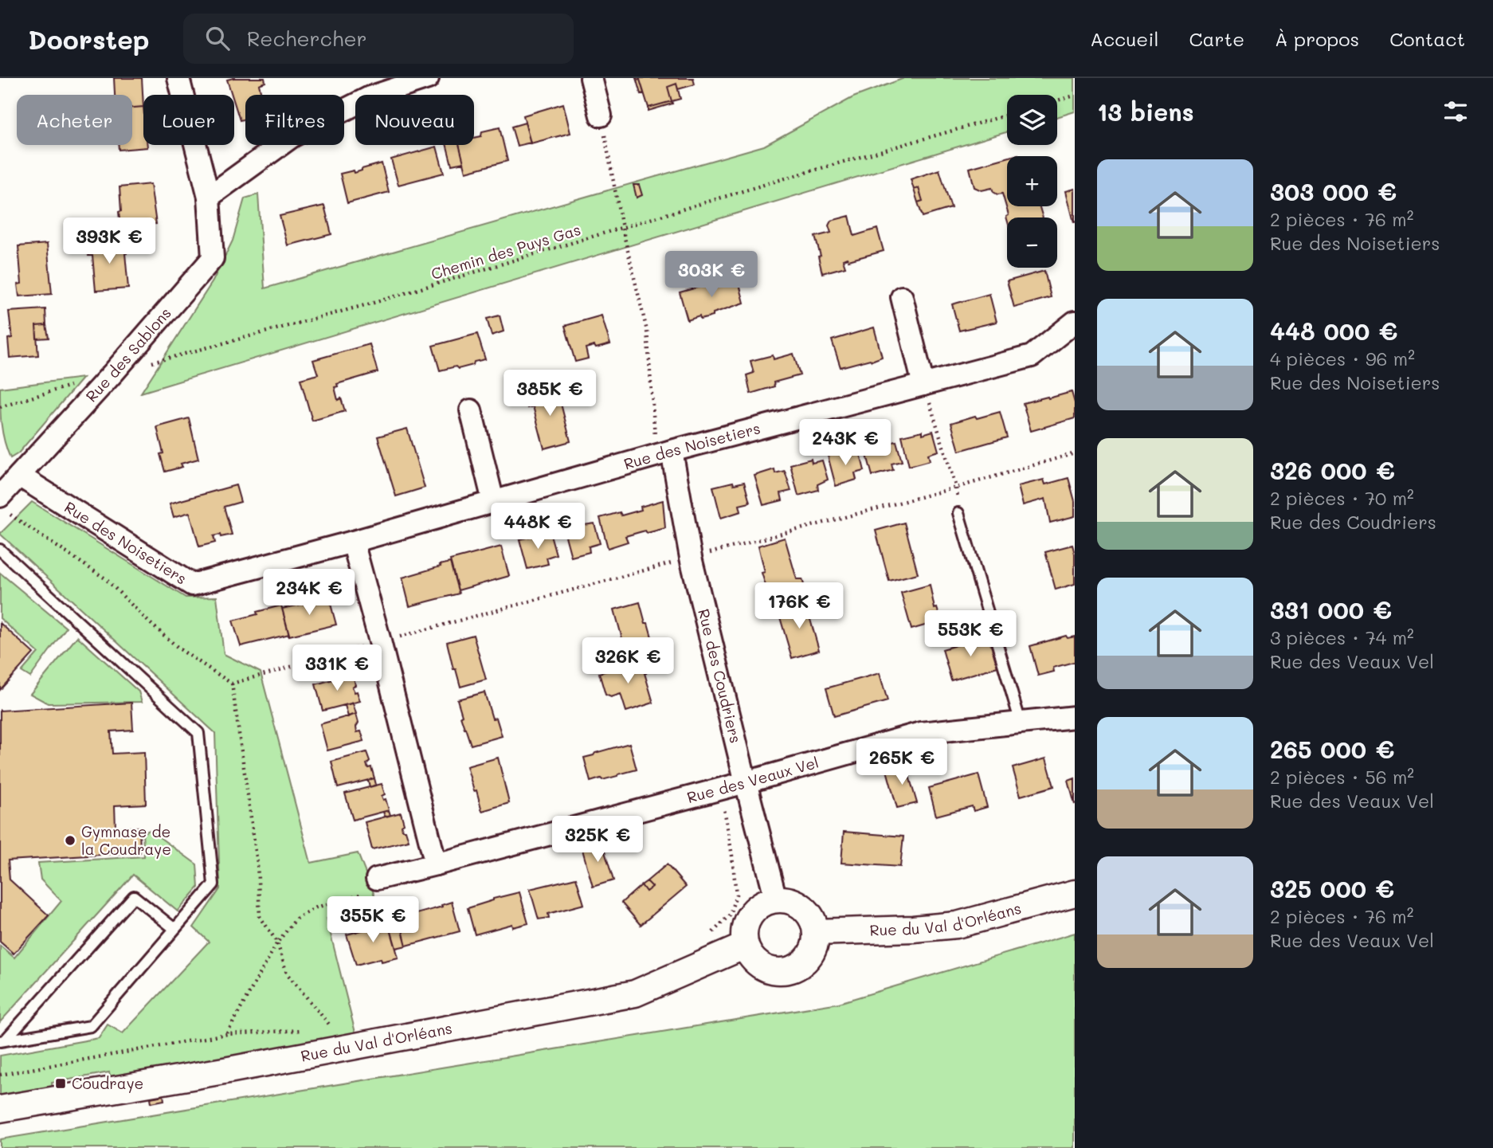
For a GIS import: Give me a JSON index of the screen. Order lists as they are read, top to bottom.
{
  "streets": {
    "street": [
      "Rue des Sablons",
      "Rue des Noisetiers",
      "Rue des Coudriers",
      "Rue des Veaux Vel",
      "Rue du Val d'Orléans"
    ],
    "path": ["Chemin des Puys Gas"]
  },
  "crossings": [
    ["Chemin des Puys Gas", "Rue des Sablons"],
    ["Rue des Sablons", "Rue des Noisetiers"],
    ["Rue des Noisetiers", "Rue des Coudriers"],
    ["Rue des Coudriers", "Rue des Veaux Vel"],
    ["Rue des Coudriers", "Rue du Val d'Orléans"]
  ],
  "places": {
    "other": ["Gymnase de la Coudraye"],
    "transit": ["Coudraye"]
  },
  "page": {
    "header": "Doorstep",
    "search": "Rechercher",
    "nav": [
      "Accueil",
      "Carte",
      "À propos",
      "Contact"
    ],
    "heading": "13 biens",
    "map_buttons": ["+", "−"],
    "chip": [
      "Acheter",
      "Louer",
      "Filtres",
      "Nouveau"
    ],
    "list": [
      {
        "name": "303 000 €",
        "note": "2 pièces · 76 m² · Rue des Noisetiers"
      },
      {
        "name": "448 000 €",
        "note": "4 pièces · 96 m² · Rue des Noisetiers"
      },
      {
        "name": "326 000 €",
        "note": "2 pièces · 70 m² · Rue des Coudriers"
      },
      {
        "name": "331 000 €",
        "note": "3 pièces · 74 m² · Rue des Veaux Vel"
      },
      {
        "name": "265 000 €",
        "note": "2 pièces · 56 m² · Rue des Veaux Vel"
      },
      {
        "name": "325 000 €",
        "note": "2 pièces · 76 m² · Rue des Veaux Vel"
      }
    ],
    "price": [
      "393K €",
      "303K €",
      "385K €",
      "243K €",
      "448K €",
      "234K €",
      "176K €",
      "553K €",
      "326K €",
      "331K €",
      "265K €",
      "325K €",
      "355K €"
    ]
  }
}
